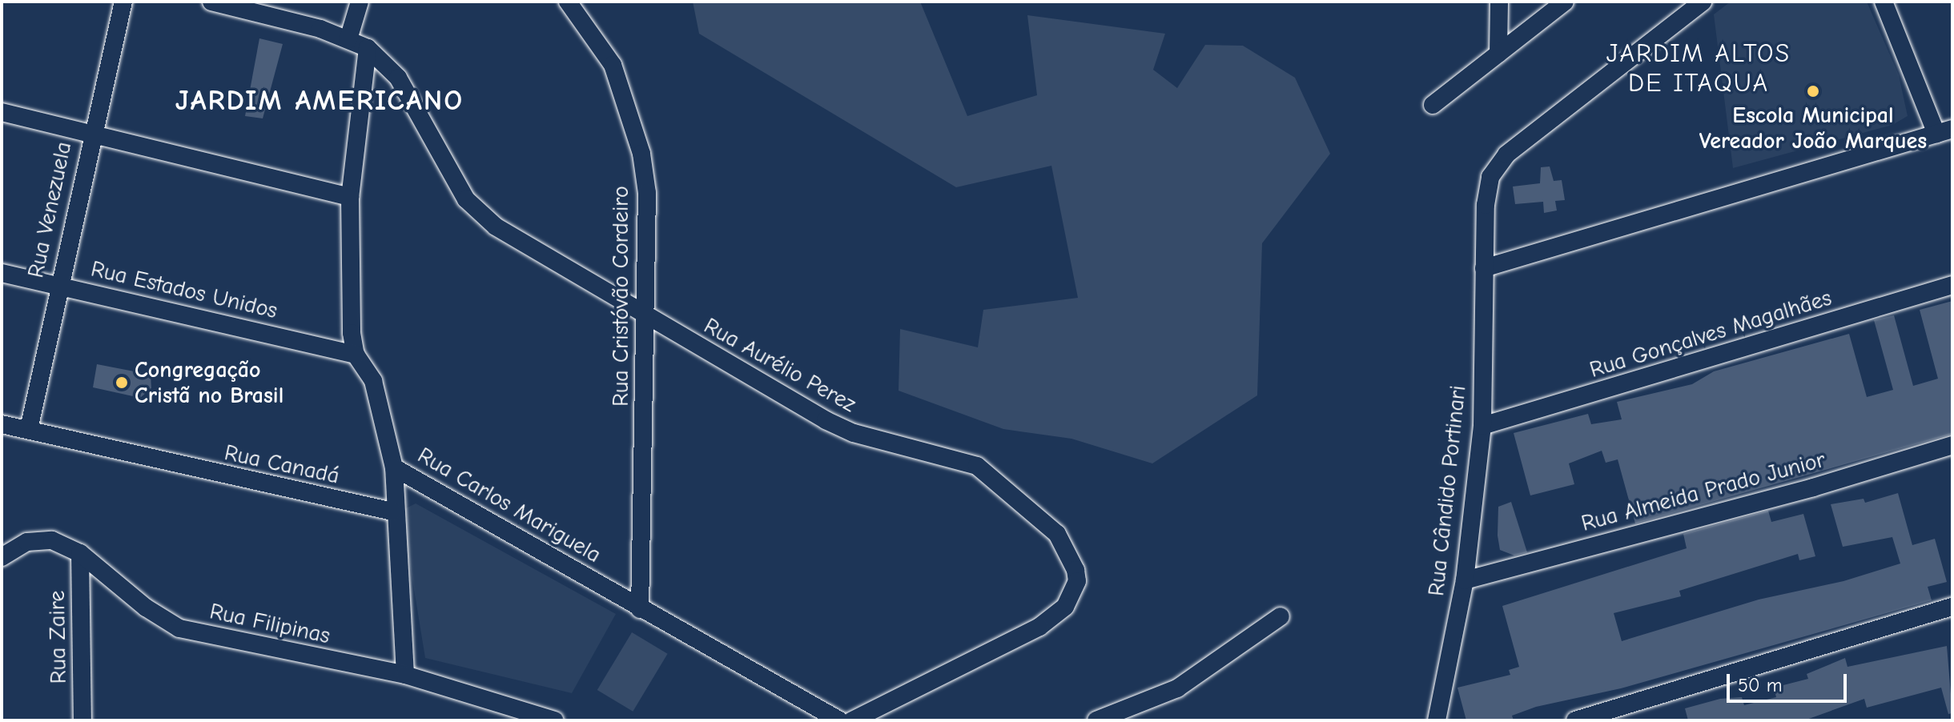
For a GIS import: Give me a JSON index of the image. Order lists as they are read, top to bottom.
{
  "streets": {
    "street": [
      "Rua Venezuela",
      "Rua Estados Unidos",
      "Rua Cristóvão Cordeiro",
      "Rua Gonçalves Magalhães",
      "Rua Aurélio Perez",
      "Rua Canadá",
      "Rua Cândido Portinari",
      "Rua Almeida Prado Junior",
      "Rua Carlos Mariguela",
      "Rua Filipinas",
      "Rua Zaire"
    ]
  },
  "crossings": [
    ["Rua Venezuela", "Rua Estados Unidos"],
    ["Rua Venezuela", "Rua Canadá"],
    ["Rua Estados Unidos", "Rua Carlos Mariguela"],
    ["Rua Cristóvão Cordeiro", "Rua Aurélio Perez"],
    ["Rua Cristóvão Cordeiro", "Rua Carlos Mariguela"],
    ["Rua Gonçalves Magalhães", "Rua Cândido Portinari"],
    ["Rua Cândido Portinari", "Rua Almeida Prado Junior"],
    ["Rua Filipinas", "Rua Zaire"]
  ],
  "districts": ["JARDIM ALTOS DE ITAQUA", "JARDIM AMERICANO"],
  "places": ["Escola Municipal Vereador João Marques", "Congregação Cristã no Brasil"],
  "scale_bar": "50 m"
}
